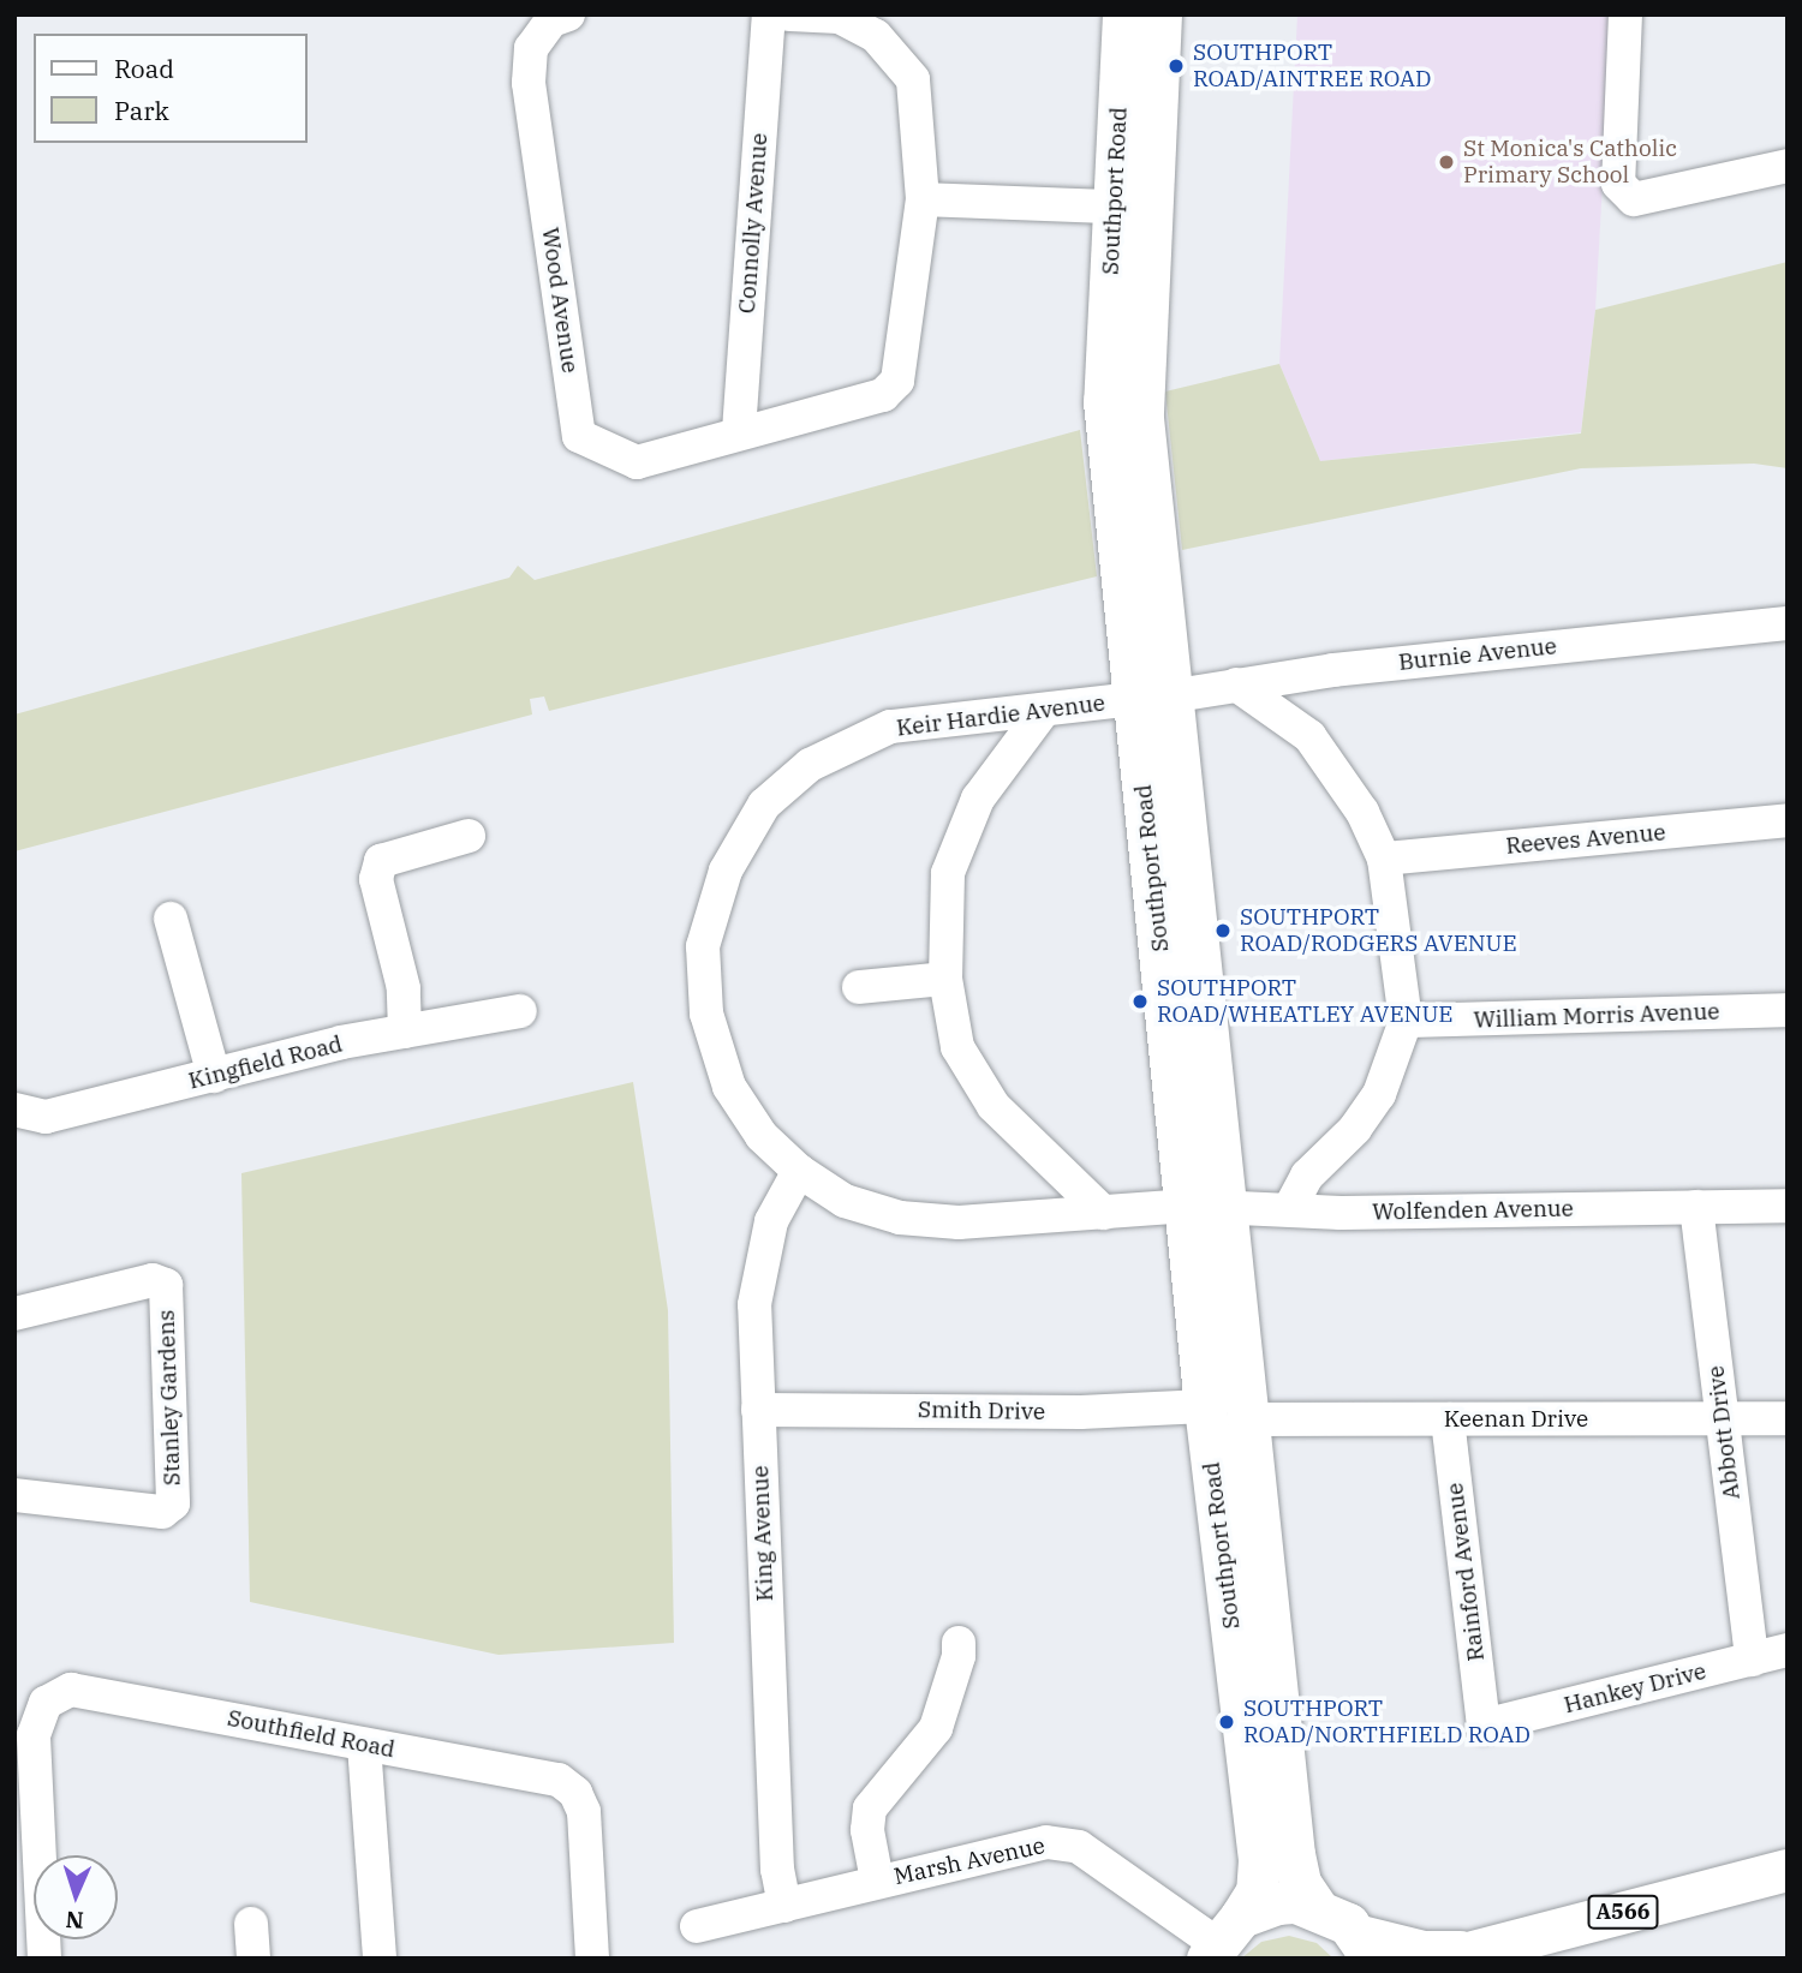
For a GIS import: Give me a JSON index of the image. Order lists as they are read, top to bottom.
{
  "streets": {
    "main road": ["Southport Road", "A566"],
    "street": [
      "Connolly Avenue",
      "Wood Avenue",
      "Burnie Avenue",
      "Keir Hardie Avenue",
      "Reeves Avenue",
      "William Morris Avenue",
      "Kingfield Road",
      "Wolfenden Avenue",
      "Stanley Gardens",
      "Smith Drive",
      "Keenan Drive",
      "Abbott Drive",
      "King Avenue",
      "Rainford Avenue",
      "Hankey Drive",
      "Southfield Road",
      "Marsh Avenue"
    ]
  },
  "crossings": [
    ["Southport Road", "Burnie Avenue"],
    ["Southport Road", "Keir Hardie Avenue"],
    ["Southport Road", "Wolfenden Avenue"],
    ["Southport Road", "Smith Drive"],
    ["Southport Road", "Keenan Drive"],
    ["Southport Road", "Marsh Avenue"],
    ["Connolly Avenue", "Wood Avenue"],
    ["Burnie Avenue", "Keir Hardie Avenue"],
    ["Keir Hardie Avenue", "Wolfenden Avenue"],
    ["Keir Hardie Avenue", "King Avenue"],
    ["Wolfenden Avenue", "Abbott Drive"],
    ["Smith Drive", "King Avenue"],
    ["Keenan Drive", "Abbott Drive"],
    ["Keenan Drive", "Rainford Avenue"],
    ["Abbott Drive", "Hankey Drive"],
    ["King Avenue", "Marsh Avenue"],
    ["Rainford Avenue", "Hankey Drive"]
  ],
  "places": [
    "SOUTHPORT ROAD/AINTREE ROAD",
    "St Monica's Catholic Primary School",
    "SOUTHPORT ROAD/RODGERS AVENUE",
    "SOUTHPORT ROAD/WHEATLEY AVENUE",
    "SOUTHPORT ROAD/NORTHFIELD ROAD"
  ],
  "legend": ["Road", "Park"],
  "north": "bottom"
}
